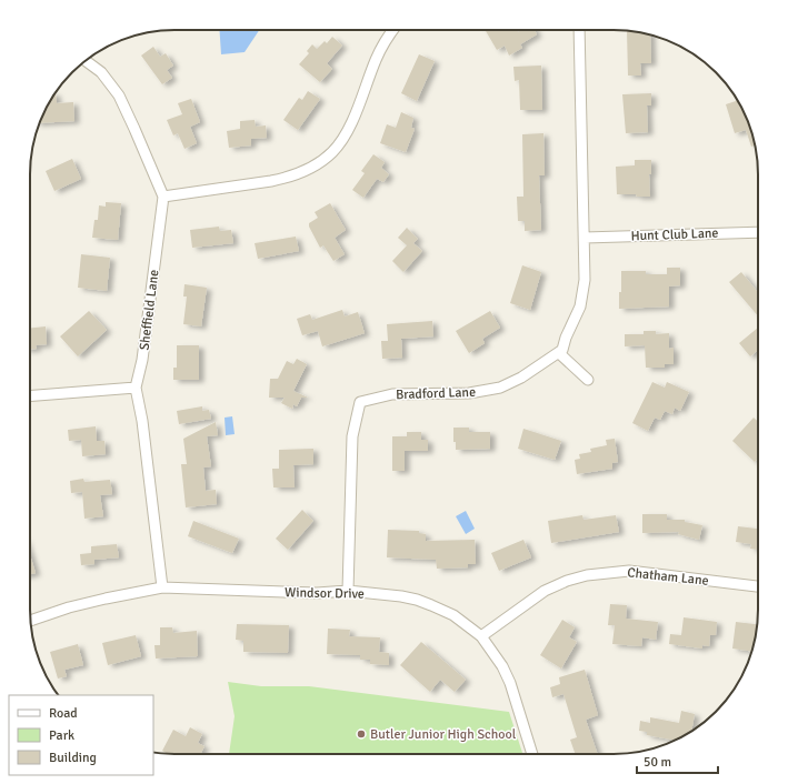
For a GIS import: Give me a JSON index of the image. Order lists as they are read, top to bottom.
{
  "streets": {
    "street": [
      "Hunt Club Lane",
      "Sheffield Lane",
      "Bradford Lane",
      "Chatham Lane",
      "Windsor Drive"
    ]
  },
  "crossings": [
    ["Sheffield Lane", "Windsor Drive"],
    ["Bradford Lane", "Windsor Drive"],
    ["Chatham Lane", "Windsor Drive"]
  ],
  "places": ["Butler Junior High School"],
  "legend": ["Road", "Park", "Building"],
  "scale_bar": "50 m"
}
